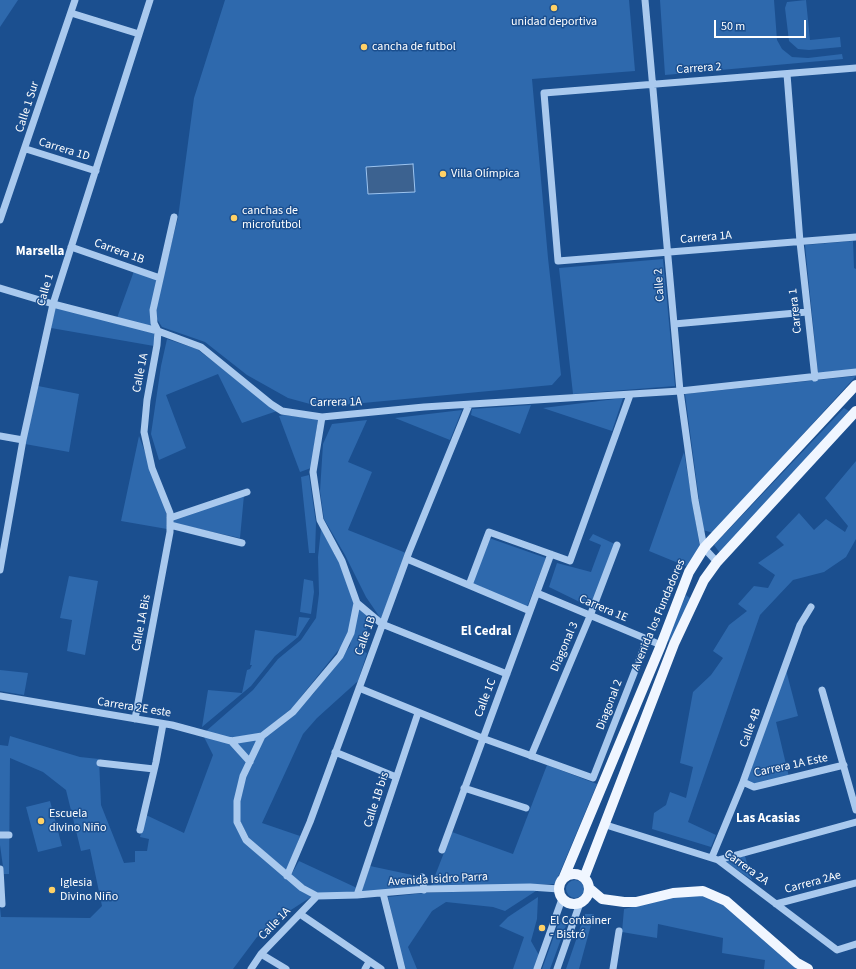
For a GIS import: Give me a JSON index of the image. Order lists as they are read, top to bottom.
{
  "streets": {
    "main road": ["Avenida los Fundadores"],
    "street": [
      "Carrera 2",
      "Calle 1 Sur",
      "Carrera 1D",
      "Carrera 1A",
      "Carrera 1B",
      "Calle 2",
      "Calle 1",
      "Carrera 1",
      "Calle 1A",
      "Carrera 1E",
      "Calle 1A Bis",
      "Calle 1B",
      "Diagonal 3",
      "Calle 1C",
      "Diagonal 2",
      "Carrera 2E este",
      "Calle 4B",
      "Carrera 1A Este",
      "Calle 1B bis",
      "Carrera 2A",
      "Avenida Isidro Parra",
      "Carrera 2Ae"
    ]
  },
  "crossings": [
    ["Carrera 2", "Carrera 1A"],
    ["Carrera 2", "Calle 2"],
    ["Carrera 2", "Carrera 1"],
    ["Calle 1 Sur", "Carrera 1D"],
    ["Carrera 1D", "Calle 1"],
    ["Carrera 1A", "Calle 2"],
    ["Carrera 1A", "Calle 1"],
    ["Carrera 1A", "Carrera 1"],
    ["Carrera 1A", "Calle 1A"],
    ["Carrera 1A", "Calle 1B"],
    ["Carrera 1B", "Calle 1"],
    ["Carrera 1B", "Calle 1A"],
    ["Calle 2", "Avenida los Fundadores"],
    ["Calle 1A", "Calle 1A Bis"],
    ["Calle 1A", "Avenida Isidro Parra"],
    ["Carrera 1E", "Avenida los Fundadores"],
    ["Carrera 1E", "Diagonal 3"],
    ["Carrera 1E", "Calle 1C"],
    ["Carrera 1E", "Diagonal 2"],
    ["Avenida los Fundadores", "Avenida Isidro Parra"],
    ["Calle 1A Bis", "Carrera 2E este"],
    ["Diagonal 3", "Diagonal 2"],
    ["Calle 4B", "Carrera 1A Este"],
    ["Calle 4B", "Carrera 2A"],
    ["Calle 1B bis", "Avenida Isidro Parra"],
    ["Carrera 2A", "Carrera 2Ae"]
  ],
  "districts": ["Marsella", "El Cedral", "Las Acasias"],
  "places": [
    "unidad deportiva",
    "cancha de futbol",
    "Villa Olímpica",
    "canchas de microfutbol",
    "Escuela divino Niño",
    "Iglesia Divino Niño",
    "El Container - Bistró"
  ],
  "scale_bar": "50 m"
}
